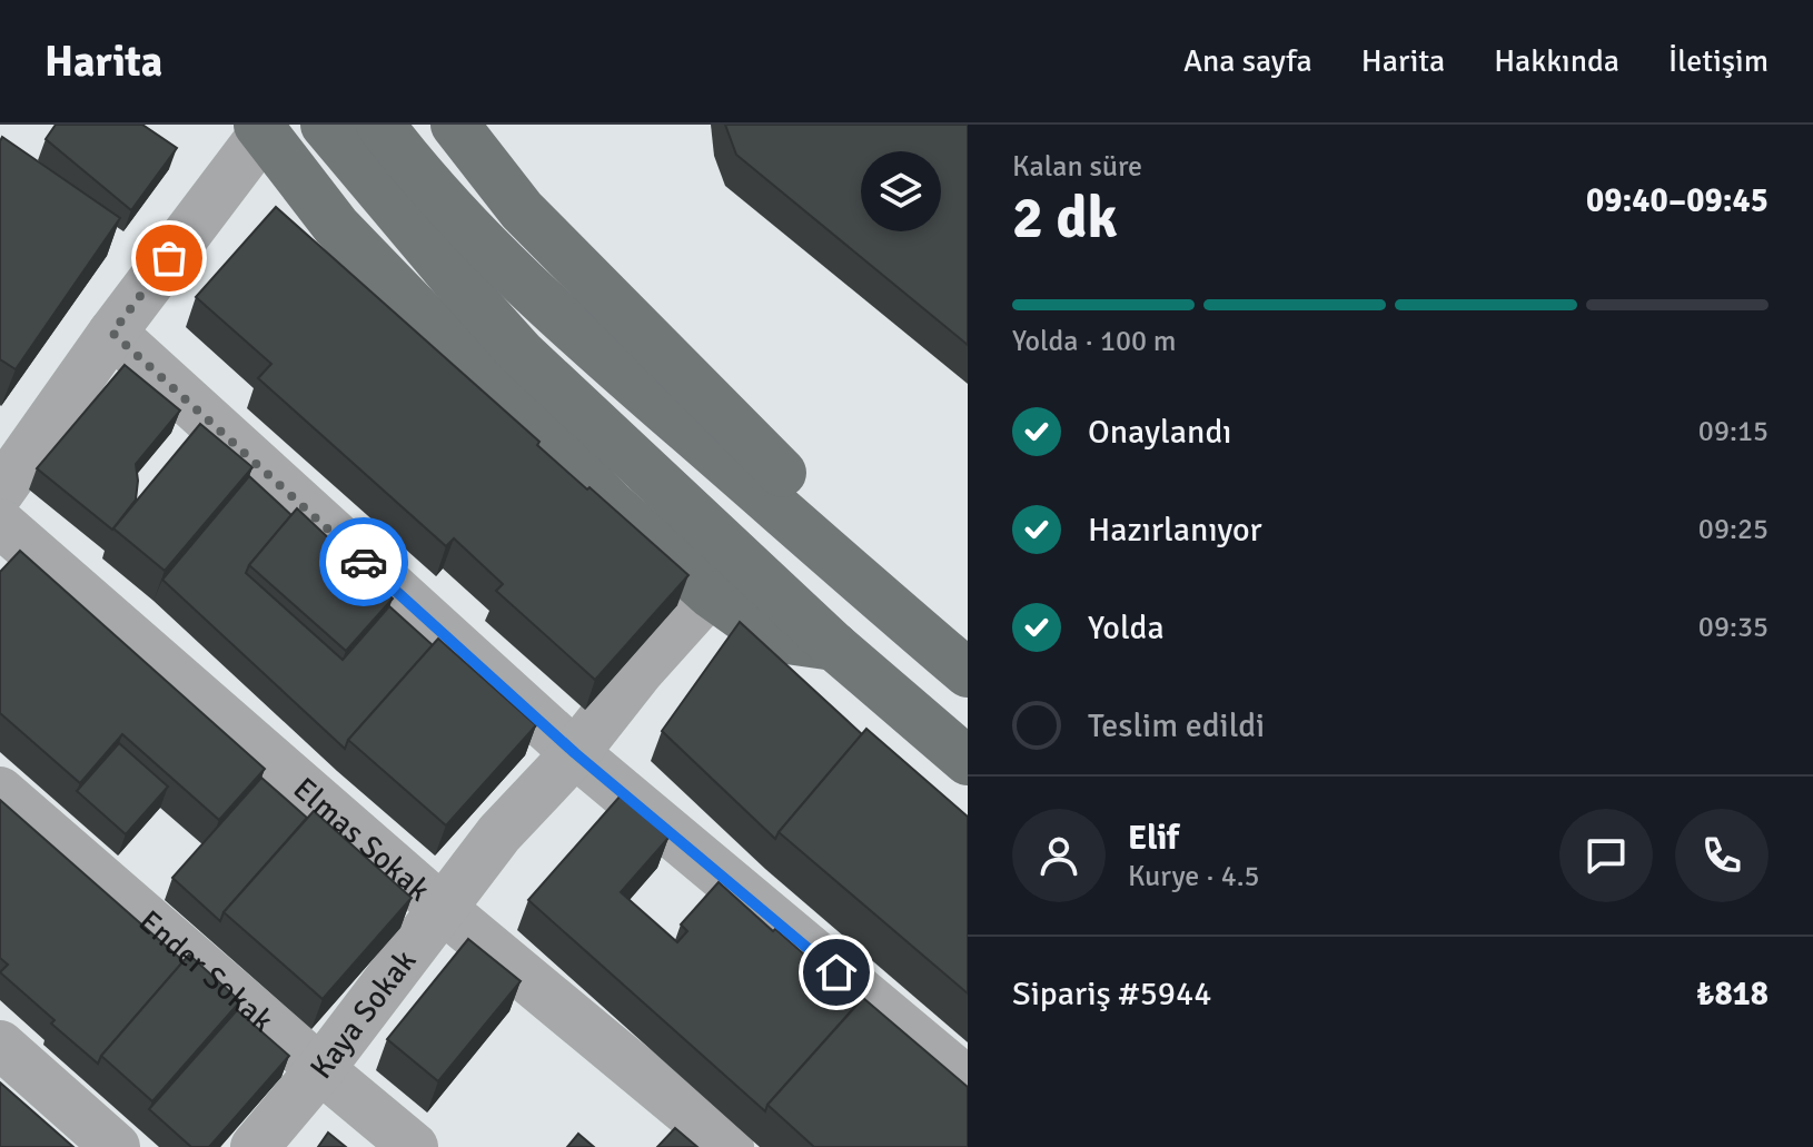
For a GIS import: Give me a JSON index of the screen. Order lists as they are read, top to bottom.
{
  "streets": {
    "street": ["Elmas Sokak", "Ender Sokak", "Kaya Sokak"]
  },
  "crossings": [
    ["Elmas Sokak", "Kaya Sokak"],
    ["Ender Sokak", "Kaya Sokak"]
  ],
  "page": {
    "header": "Harita",
    "nav": [
      "Ana sayfa",
      "Harita",
      "Hakkında",
      "İletişim"
    ],
    "heading": ["2 dk", "Kalan süre", "09:40–09:45"],
    "panel": [
      "Elif",
      "Kurye · 4.5",
      "Sipariş #5944",
      "₺818"
    ],
    "bar": "Yolda · 100 m",
    "list": [
      ["Onaylandı", "09:15"],
      ["Hazırlanıyor", "09:25"],
      ["Yolda", "09:35"],
      "Teslim edildi"
    ]
  }
}
